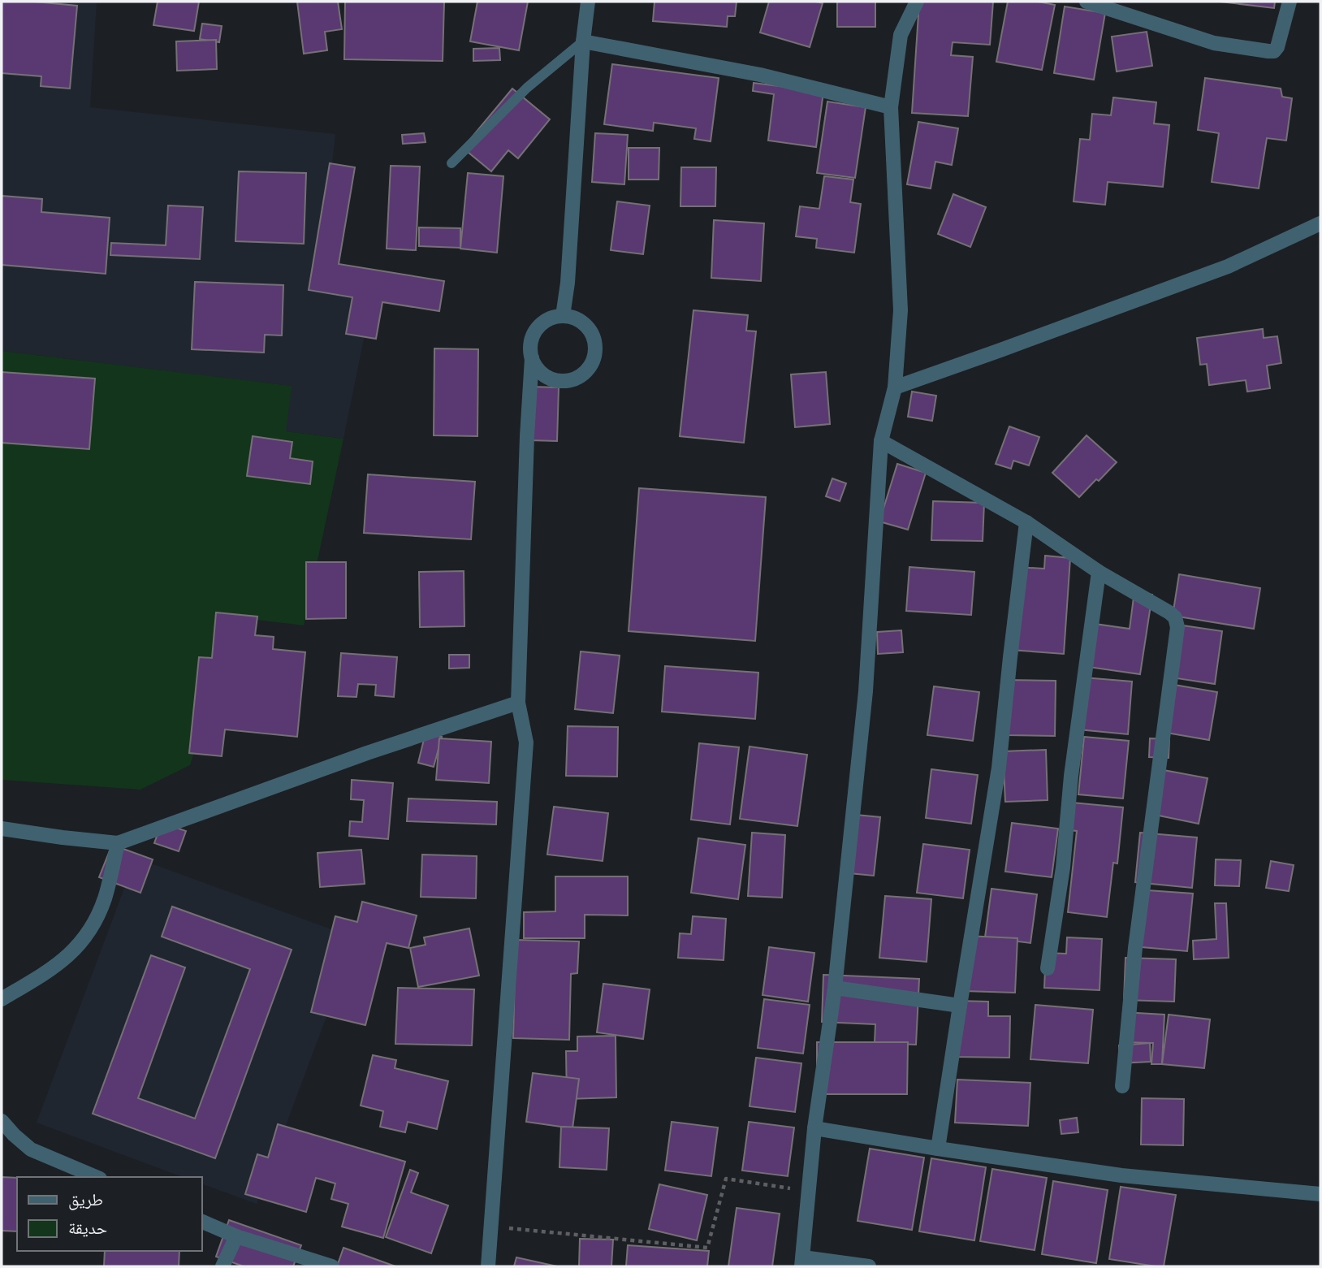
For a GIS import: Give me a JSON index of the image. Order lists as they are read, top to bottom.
{
  "legend": ["طريق", "حديقة"]
}
